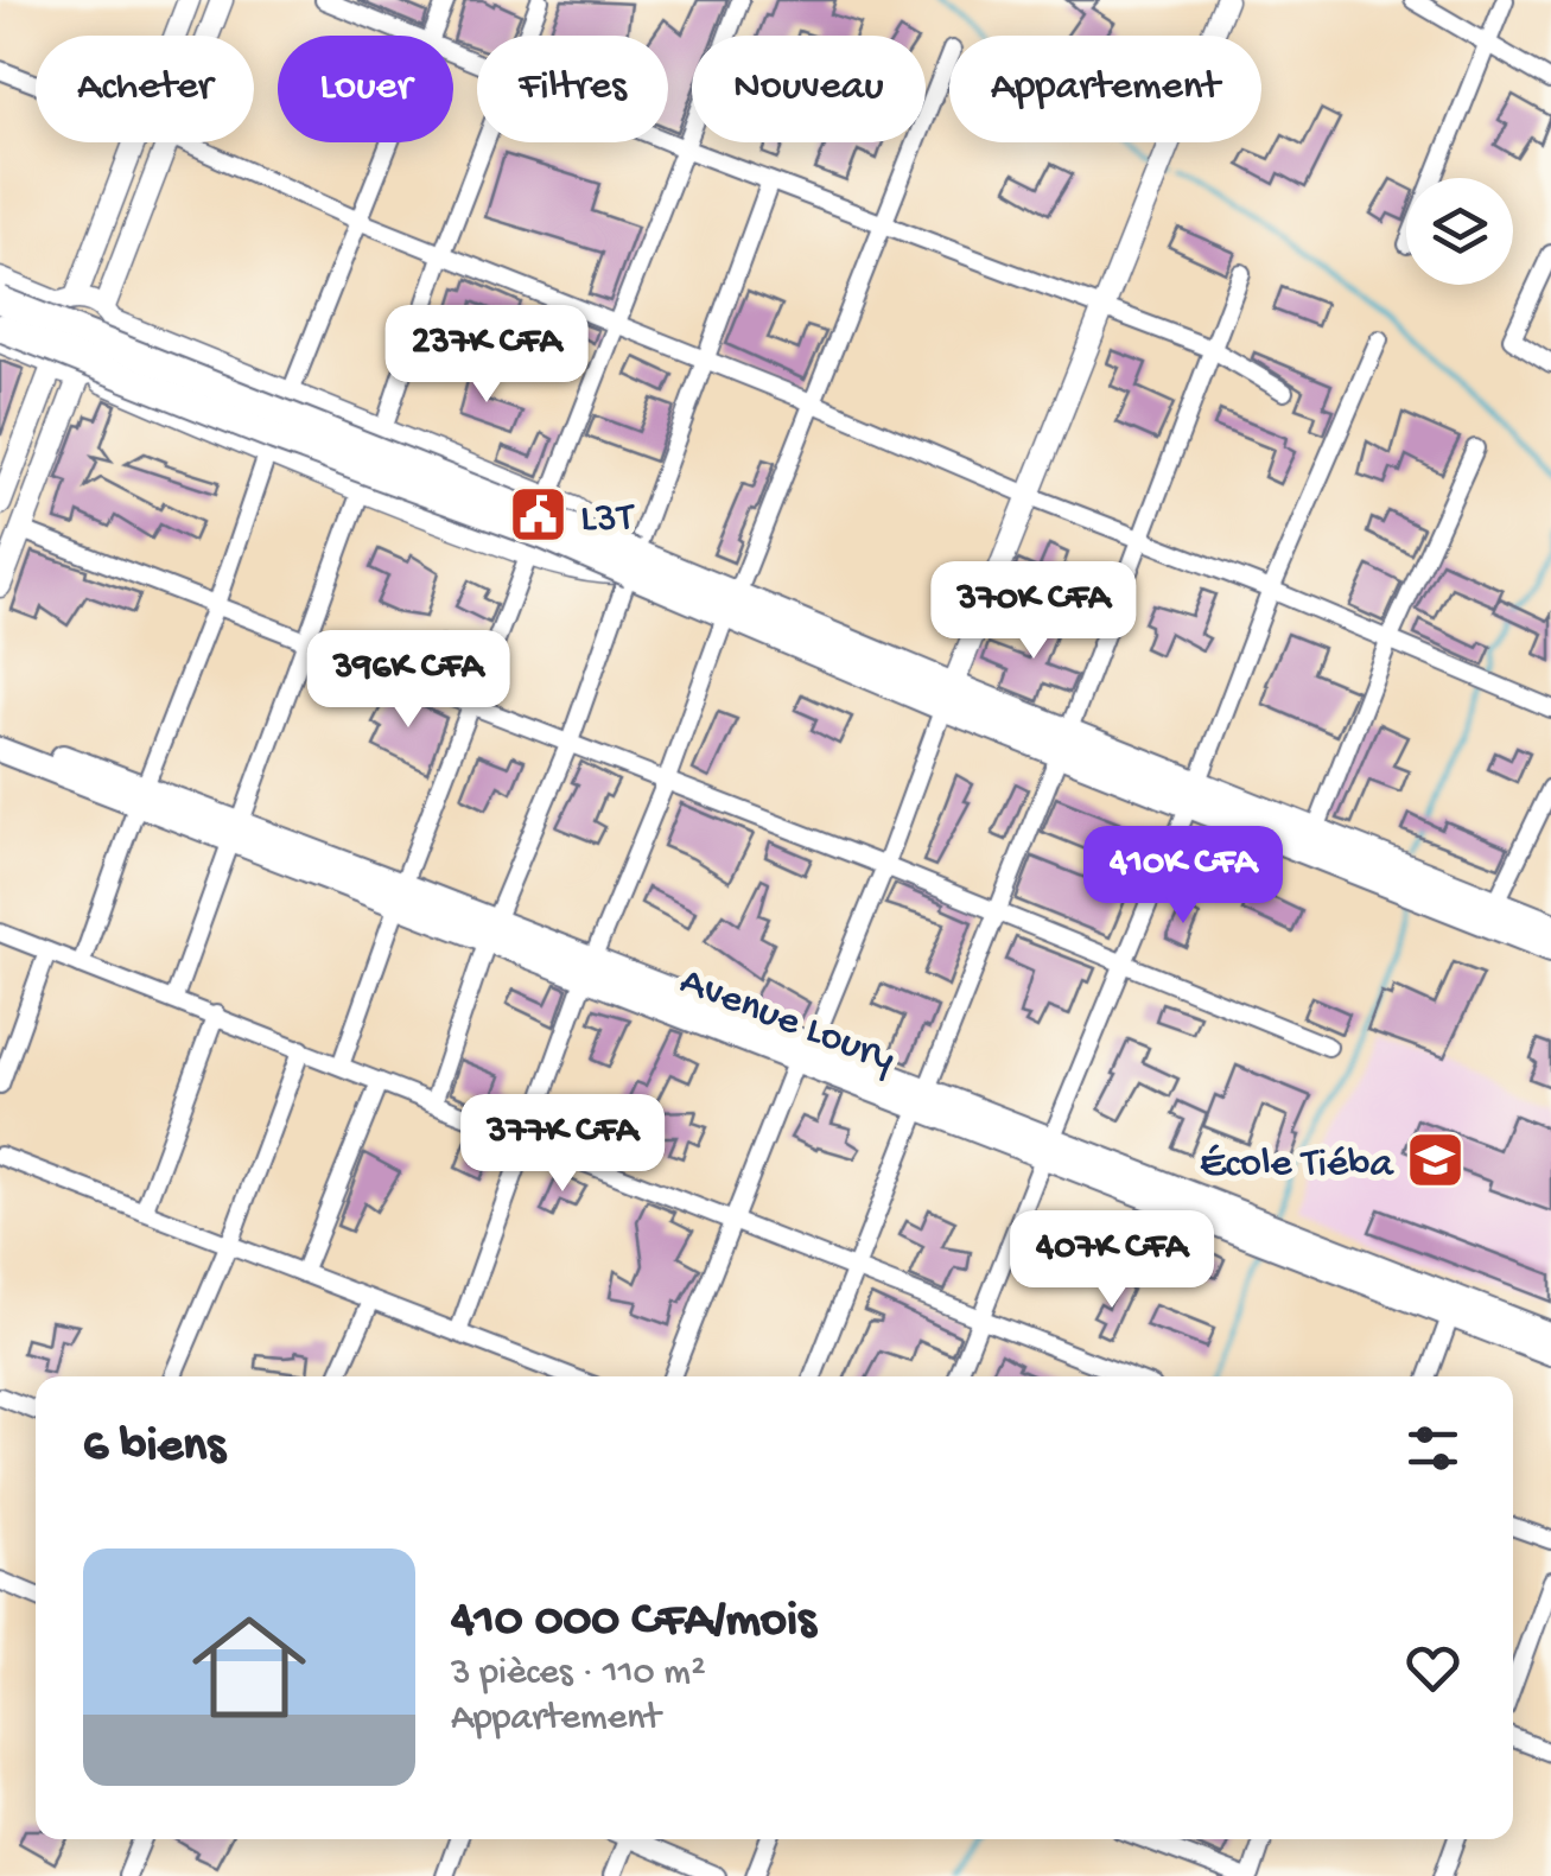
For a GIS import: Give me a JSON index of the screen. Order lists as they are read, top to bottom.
{
  "streets": {
    "main road": ["Avenue Loury"]
  },
  "places": {
    "public building": ["L3T"],
    "school or university": ["École Tiéba"]
  },
  "page": {
    "chip": [
      "Acheter",
      "Louer",
      "Filtres",
      "Nouveau",
      "Appartement"
    ],
    "price": [
      "237K CFA",
      "370K CFA",
      "396K CFA",
      "410K CFA",
      "377K CFA",
      "407K CFA"
    ],
    "heading": "6 biens",
    "list": [
      {
        "name": "410 000 CFA/mois",
        "note": "3 pièces · 110 m² · Appartement"
      }
    ]
  }
}
